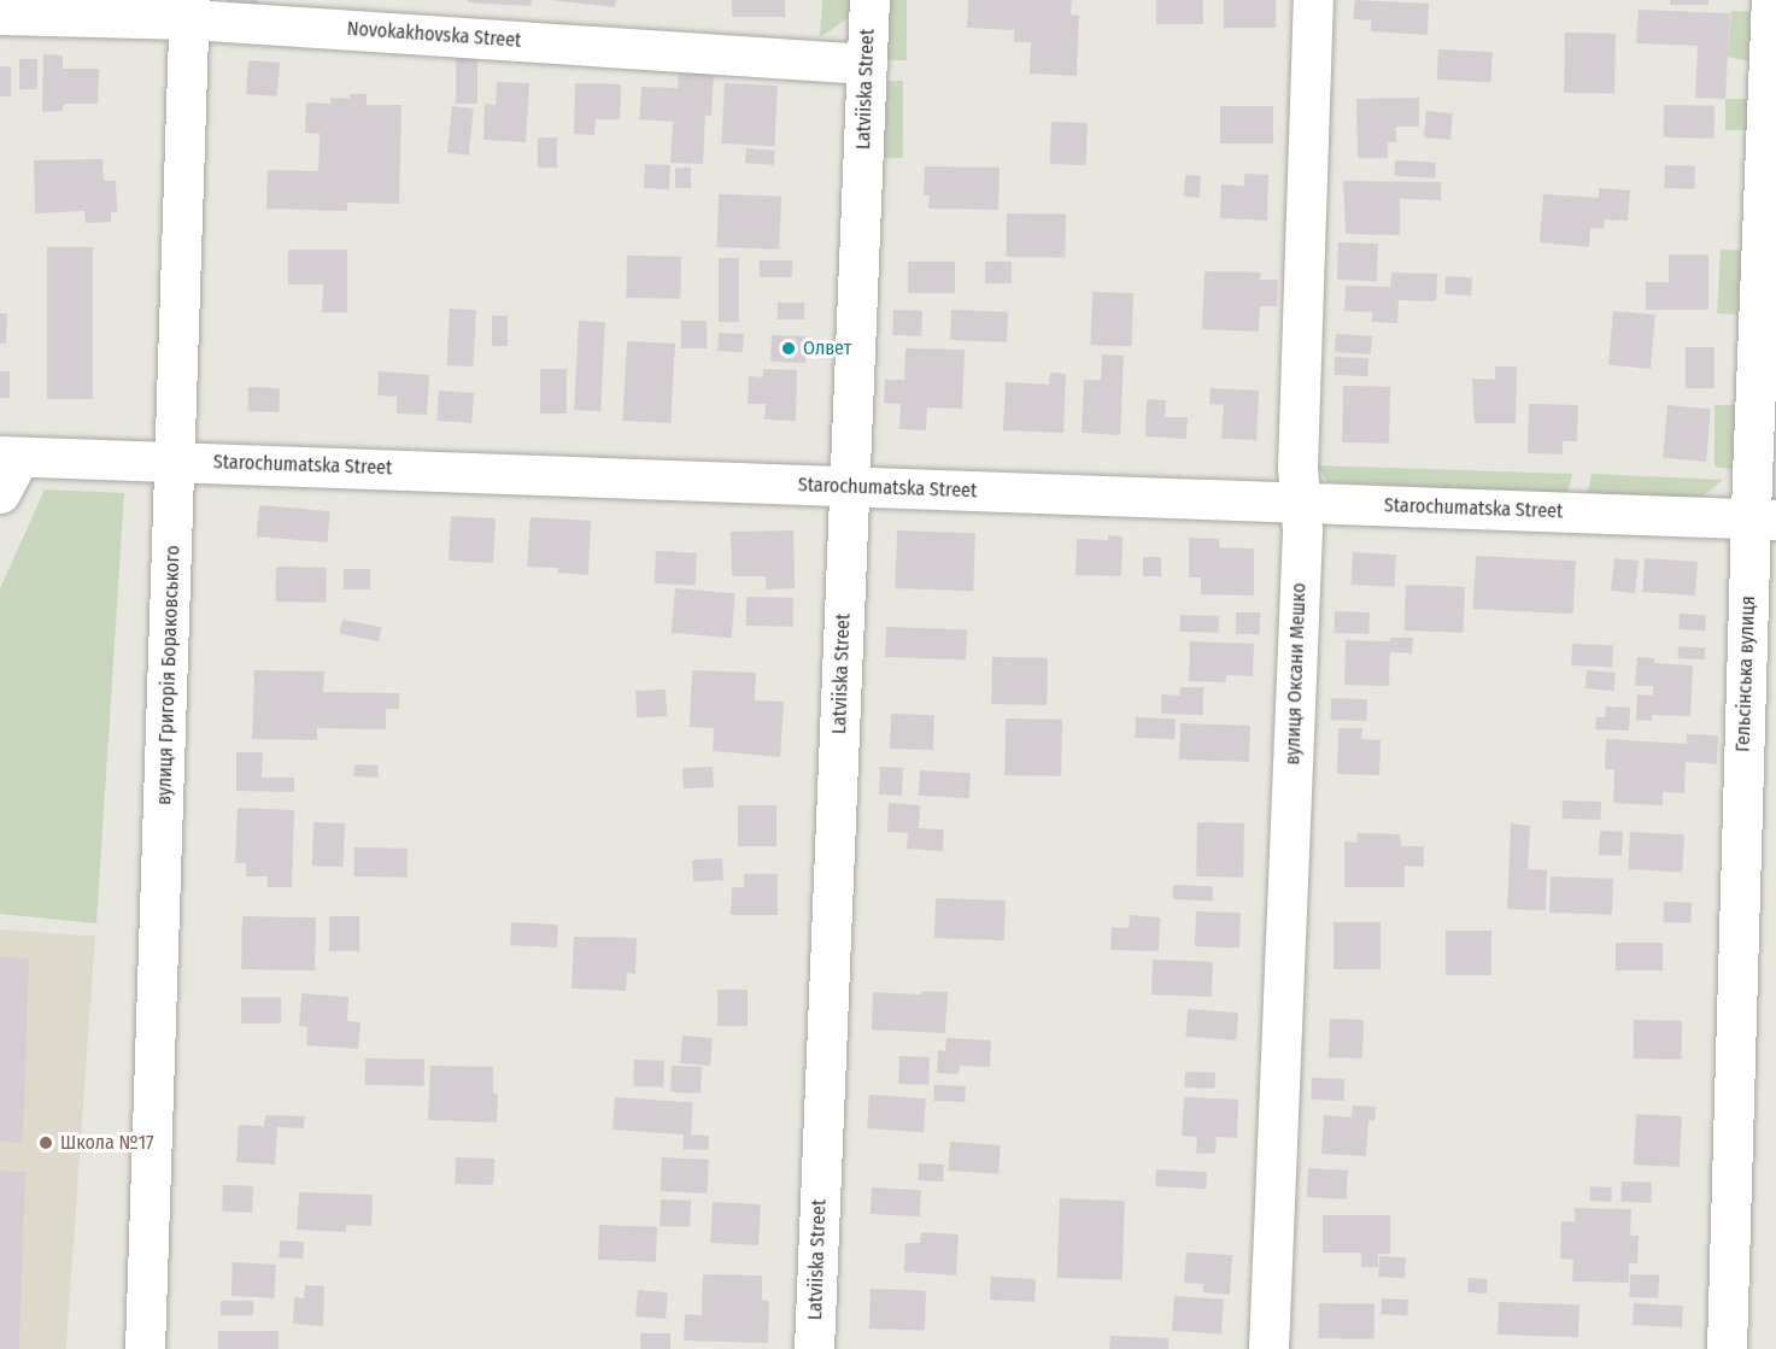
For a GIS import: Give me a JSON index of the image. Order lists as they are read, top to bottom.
{
  "streets": {
    "street": [
      "Novokakhovska Street",
      "Latviiska Street",
      "Starochumatska Street",
      "вулиця Оксани Мешко",
      "Гельсінська вулиця",
      "вулиця Григорія Бораковського"
    ]
  },
  "crossings": [
    ["Novokakhovska Street", "Latviiska Street"],
    ["Novokakhovska Street", "вулиця Григорія Бораковського"],
    ["Latviiska Street", "Starochumatska Street"],
    ["Starochumatska Street", "вулиця Оксани Мешко"],
    ["Starochumatska Street", "Гельсінська вулиця"],
    ["Starochumatska Street", "вулиця Григорія Бораковського"]
  ],
  "places": ["Олвет", "Школа №17"]
}
